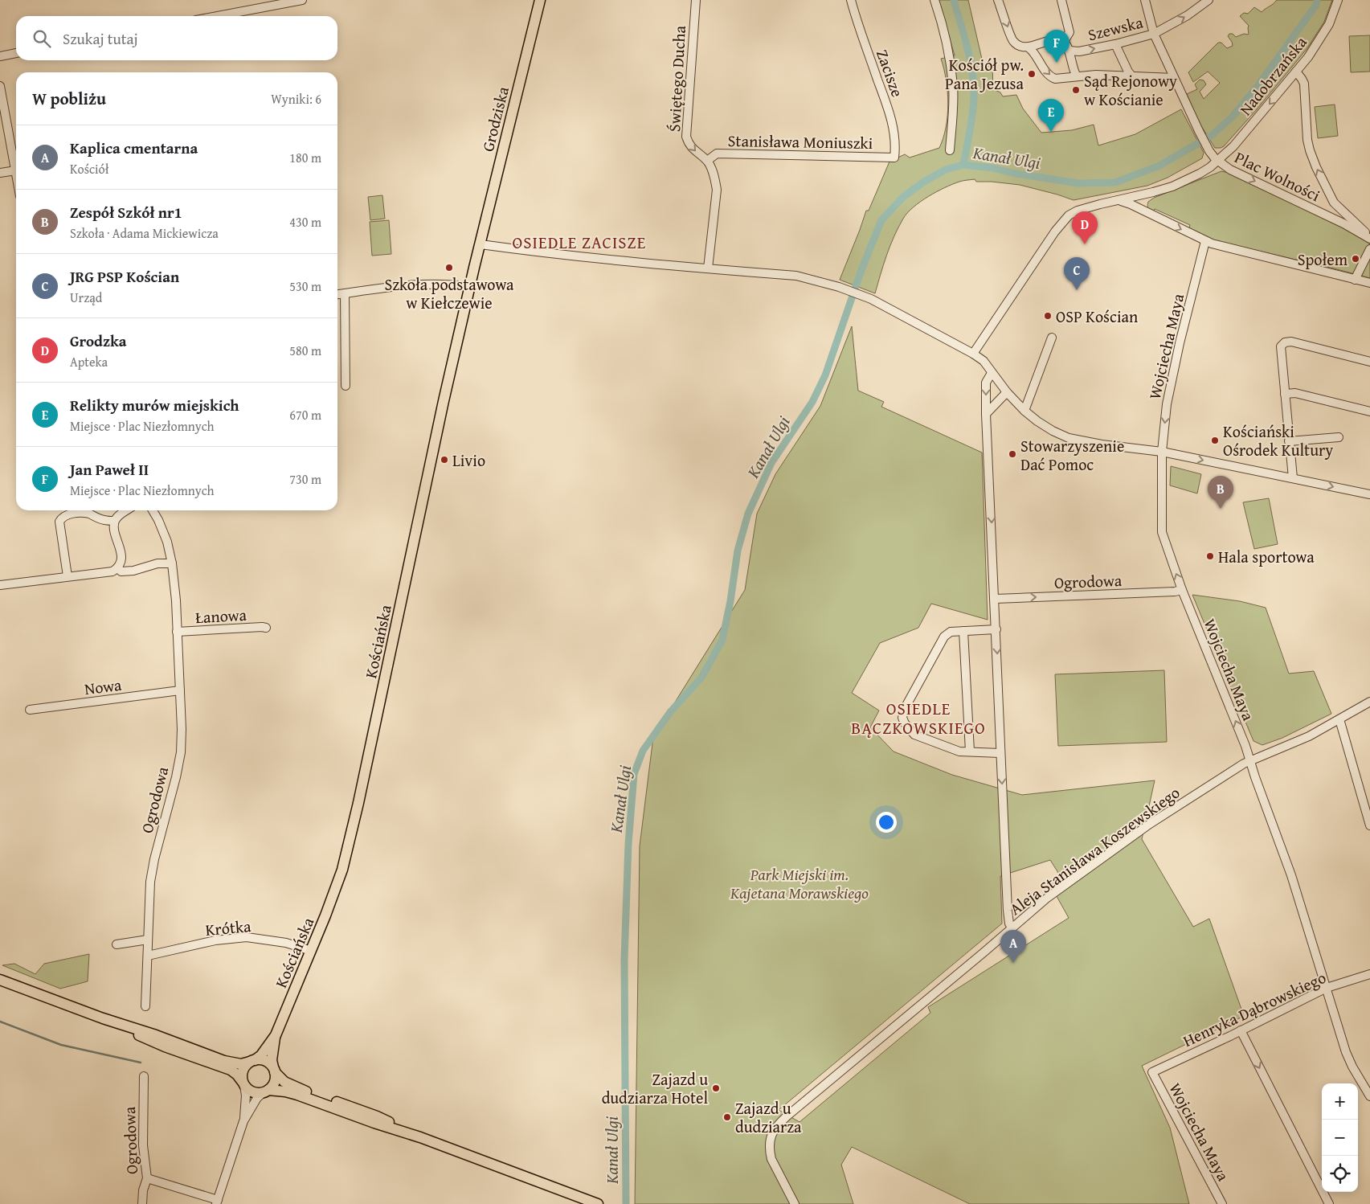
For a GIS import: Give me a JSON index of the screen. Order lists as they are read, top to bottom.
{
  "streets": {
    "main road": ["Grodziska", "Kościańska"],
    "street": [
      "Szewska",
      "Zacisze",
      "Nadobrzańska",
      "Świętego Ducha",
      "Stanisława Moniuszki",
      "Plac Wolności",
      "Wojciecha Maya",
      "Ogrodowa",
      "Łanowa",
      "Nowa",
      "Aleja Stanisława Koszewskiego",
      "Krótka",
      "Henryka Dąbrowskiego"
    ]
  },
  "crossings": [
    ["Szewska", "Plac Wolności"],
    ["Zacisze", "Stanisława Moniuszki"],
    ["Nadobrzańska", "Plac Wolności"],
    ["Świętego Ducha", "Stanisława Moniuszki"],
    ["Grodziska", "Kościańska"],
    ["Wojciecha Maya", "Ogrodowa"],
    ["Wojciecha Maya", "Aleja Stanisława Koszewskiego"],
    ["Wojciecha Maya", "Henryka Dąbrowskiego"],
    ["Ogrodowa", "Łanowa"],
    ["Ogrodowa", "Nowa"],
    ["Ogrodowa", "Krótka"],
    ["Kościańska", "Krótka"]
  ],
  "one_way": ["Świętego Ducha"],
  "districts": ["OSIEDLE ZACISZE", "OSIEDLE BĄCZKOWSKIEGO"],
  "water": ["Kanał Ulgi"],
  "parks": ["Park Miejski im. Kajetana Morawskiego"],
  "places": [
    "Kościół pw. Pana Jezusa",
    "Sąd Rejonowy w Kościanie",
    "Społem",
    "Szkoła podstawowa w Kiełczewie",
    "OSP Kościan",
    "Kościański Ośrodek Kultury",
    "Stowarzyszenie Dać Pomoc",
    "Livio",
    "Hala sportowa",
    "Zajazd u dudziarza Hotel",
    "Zajazd u dudziarza"
  ],
  "page": {
    "search": "Szukaj tutaj",
    "pins": [
      "F",
      "E",
      "D",
      "C",
      "B",
      "A"
    ],
    "heading": ["W pobliżu", "Wyniki: 6"],
    "list": [
      {
        "mark": "A",
        "name": "Kaplica cmentarna",
        "note": "Kościół",
        "value": "180 m"
      },
      {
        "mark": "B",
        "name": "Zespół Szkół nr1",
        "note": "Szkoła · Adama Mickiewicza",
        "value": "430 m"
      },
      {
        "mark": "C",
        "name": "JRG PSP Kościan",
        "note": "Urząd",
        "value": "530 m"
      },
      {
        "mark": "D",
        "name": "Grodzka",
        "note": "Apteka",
        "value": "580 m"
      },
      {
        "mark": "E",
        "name": "Relikty murów miejskich",
        "note": "Miejsce · Plac Niezłomnych",
        "value": "670 m"
      },
      {
        "mark": "F",
        "name": "Jan Paweł II",
        "note": "Miejsce · Plac Niezłomnych",
        "value": "730 m"
      }
    ],
    "map_buttons": ["+", "−"]
  }
}
